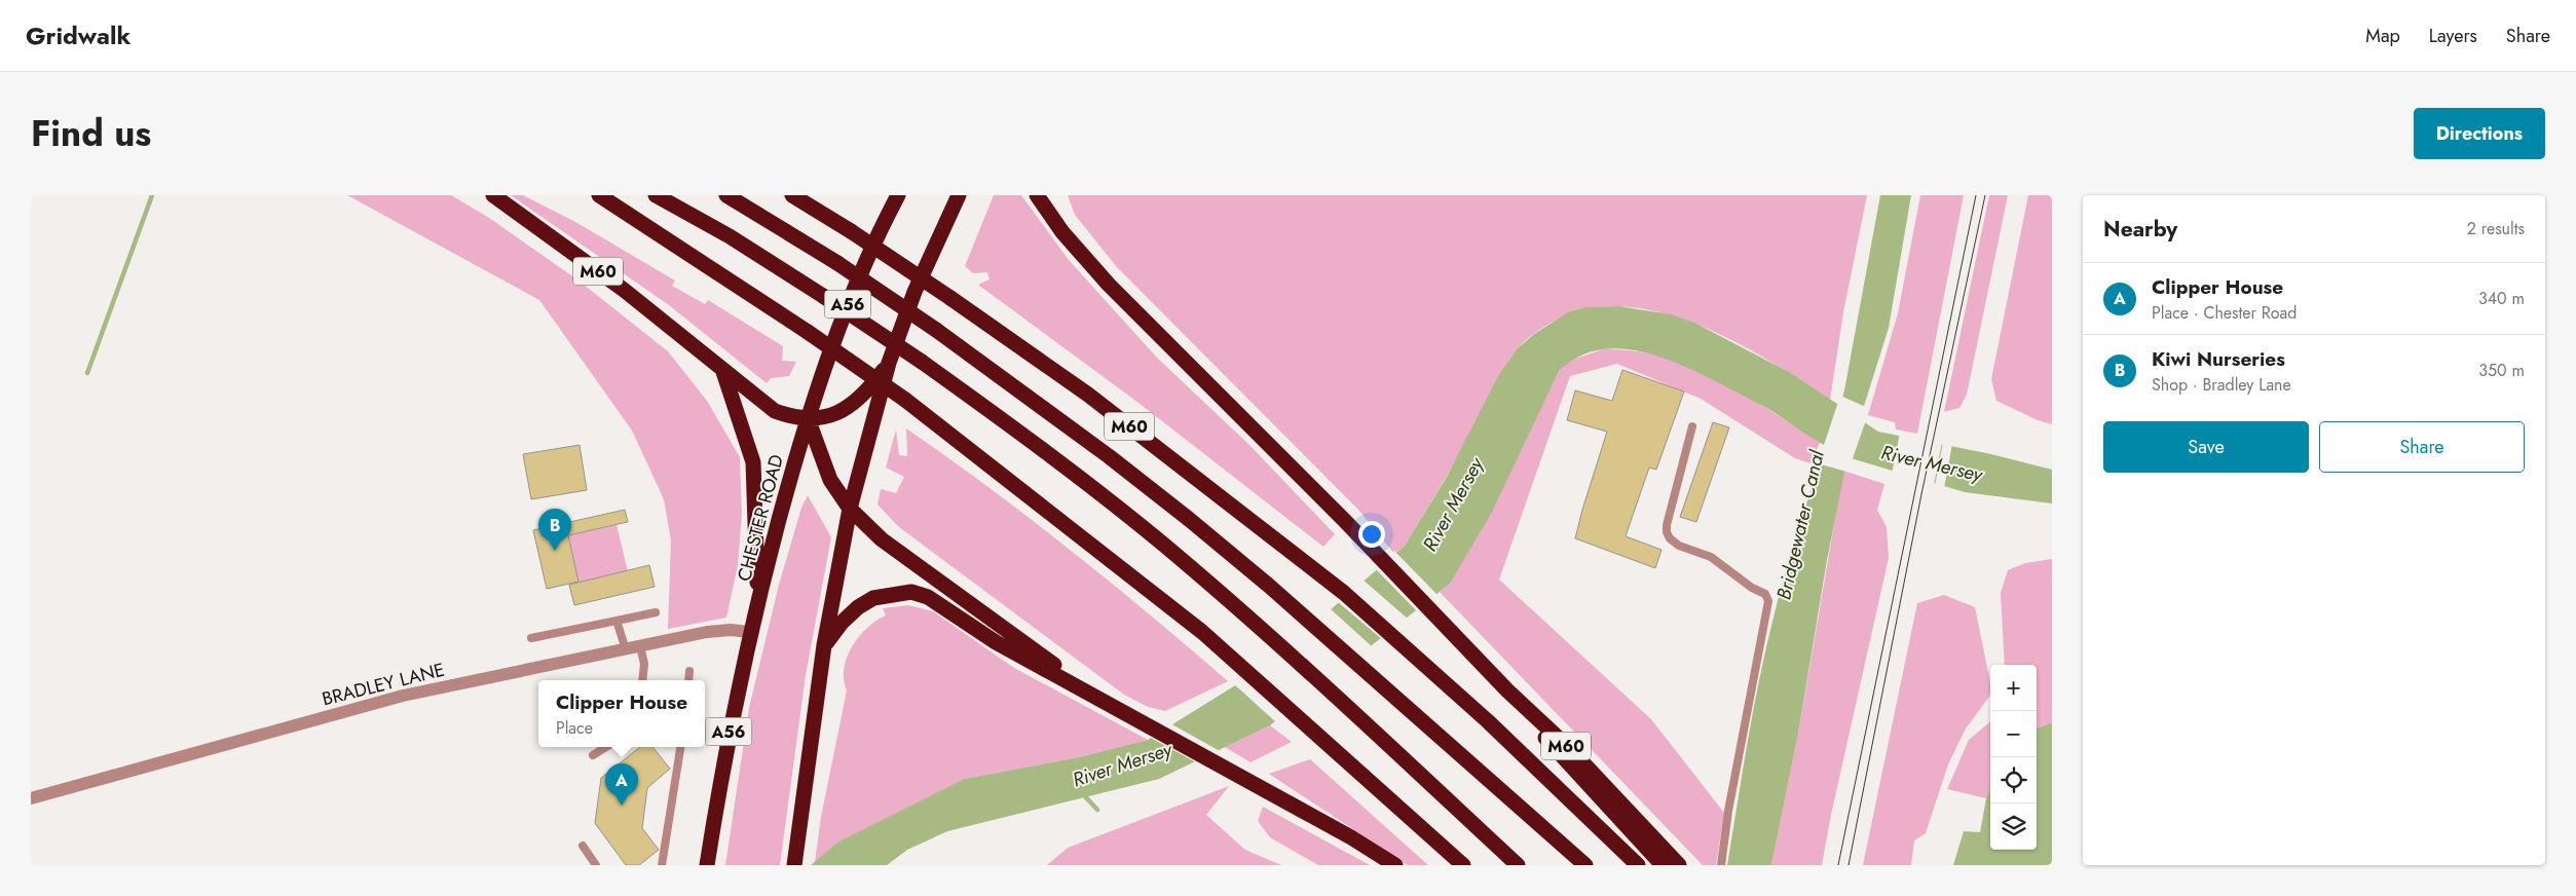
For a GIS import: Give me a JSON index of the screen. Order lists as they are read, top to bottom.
{
  "streets": {
    "highway": ["M60", "A56", "CHESTER ROAD"],
    "street": ["BRADLEY LANE"]
  },
  "crossings": [
    ["M60", "CHESTER ROAD"],
    ["CHESTER ROAD", "BRADLEY LANE"]
  ],
  "water": ["River Mersey", "Bridgewater Canal"],
  "page": {
    "header": "Gridwalk",
    "nav": ["Map", "Layers", "Share"],
    "title": "Find us",
    "buttons": [
      "Directions",
      ["Save", "Share"]
    ],
    "heading": ["Nearby", "2 results"],
    "list": [
      {
        "mark": "A",
        "name": "Clipper House",
        "note": "Place · Chester Road",
        "value": "340 m"
      },
      {
        "mark": "B",
        "name": "Kiwi Nurseries",
        "note": "Shop · Bradley Lane",
        "value": "350 m"
      }
    ],
    "pins": ["B", "A"],
    "map_buttons": ["+", "−"],
    "popup": ["Clipper House", "Place"]
  }
}
